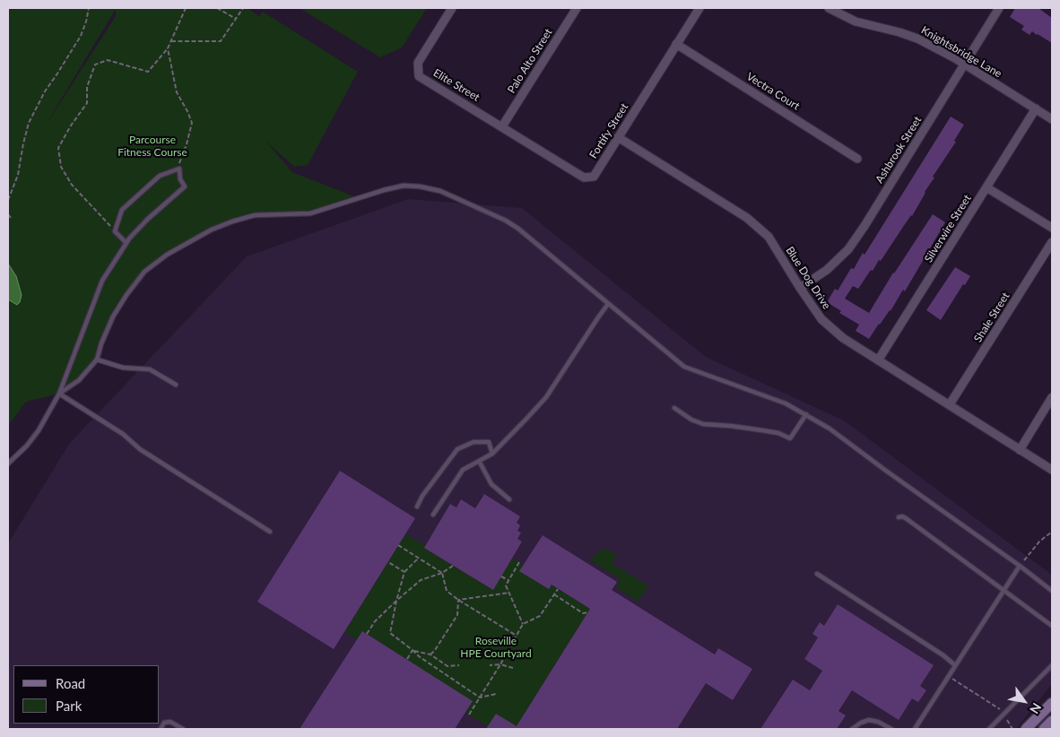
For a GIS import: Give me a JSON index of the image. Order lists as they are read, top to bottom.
{
  "streets": {
    "street": [
      "Knightsbridge Lane",
      "Palo Alto Street",
      "Elite Street",
      "Vectra Court",
      "Fortify Street",
      "Ashbrook Street",
      "Silverwire Street",
      "Blue Dog Drive",
      "Shale Street"
    ]
  },
  "crossings": [
    ["Knightsbridge Lane", "Ashbrook Street"],
    ["Knightsbridge Lane", "Silverwire Street"],
    ["Palo Alto Street", "Elite Street"],
    ["Palo Alto Street", "Fortify Street"],
    ["Elite Street", "Fortify Street"],
    ["Vectra Court", "Fortify Street"],
    ["Fortify Street", "Blue Dog Drive"],
    ["Ashbrook Street", "Blue Dog Drive"],
    ["Silverwire Street", "Blue Dog Drive"],
    ["Blue Dog Drive", "Shale Street"]
  ],
  "parks": ["Parcourse Fitness Course", "Roseville HPE Courtyard"],
  "legend": ["Road", "Park"],
  "north": "bottom right"
}
